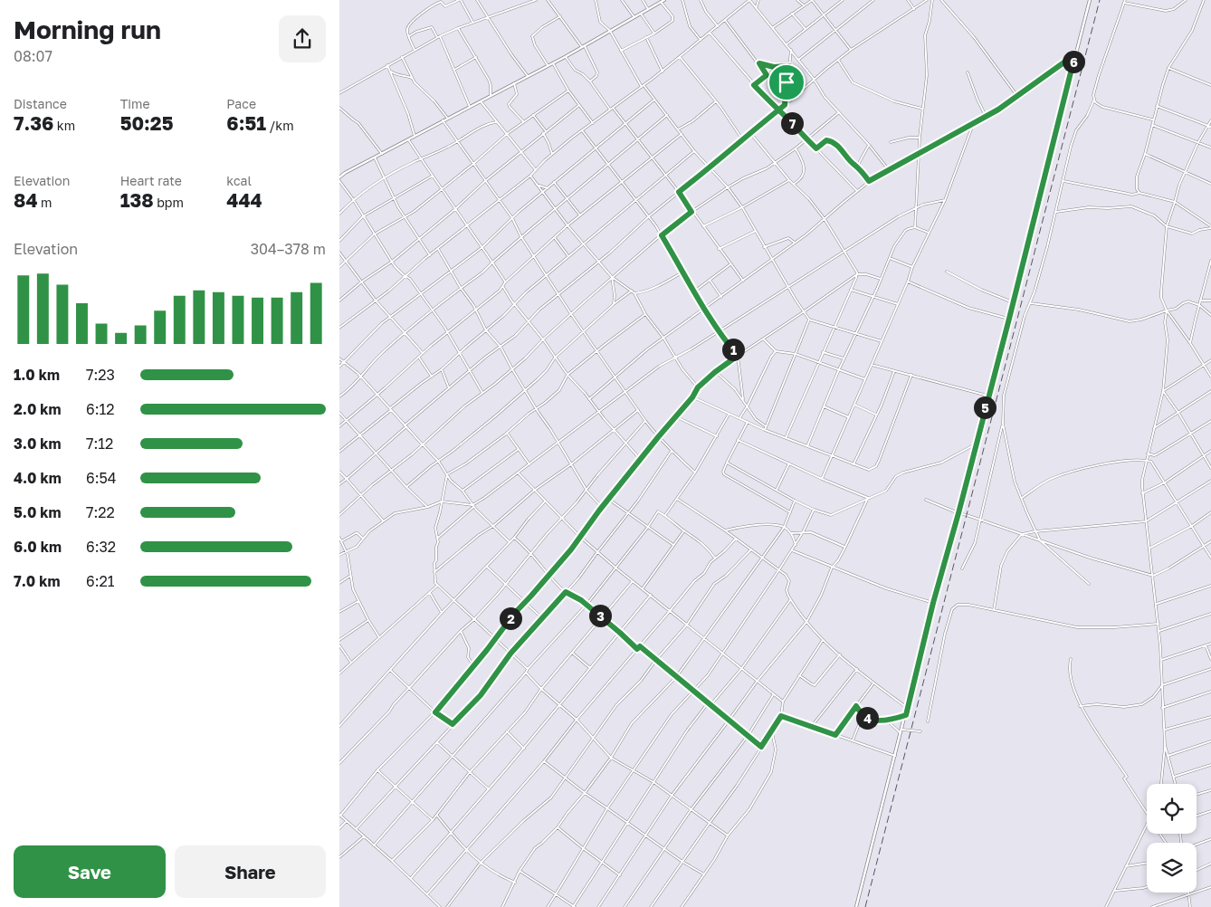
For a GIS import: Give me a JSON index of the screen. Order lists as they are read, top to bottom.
{
  "page": {
    "heading": ["Morning run", "08:07"],
    "pins": [
      "6",
      "7",
      "1",
      "5",
      "3",
      "2",
      "4"
    ],
    "stats": [
      ["Distance", "7.36 km"],
      ["Time", "50:25"],
      ["Pace", "6:51 /km"],
      ["Elevation", "84 m"],
      ["Heart rate", "138 bpm"],
      ["kcal", "444"]
    ],
    "chart": ["Elevation", "304–378 m"],
    "list": [
      {
        "name": "1.0 km",
        "note": "7:23"
      },
      {
        "name": "2.0 km",
        "note": "6:12"
      },
      {
        "name": "3.0 km",
        "note": "7:12"
      },
      {
        "name": "4.0 km",
        "note": "6:54"
      },
      {
        "name": "5.0 km",
        "note": "7:22"
      },
      {
        "name": "6.0 km",
        "note": "6:32"
      },
      {
        "name": "7.0 km",
        "note": "6:21"
      }
    ],
    "buttons": ["Save", "Share"]
  }
}
